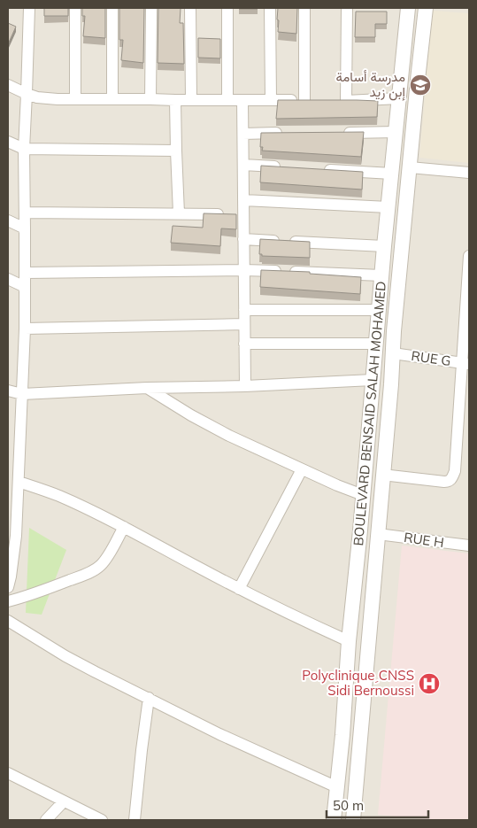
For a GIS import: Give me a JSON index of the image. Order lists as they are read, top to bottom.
{
  "streets": {
    "street": ["RUE G", "BOULEVARD BENSAID SALAH MOHAMED", "RUE H"]
  },
  "crossings": [
    ["RUE G", "BOULEVARD BENSAID SALAH MOHAMED"],
    ["BOULEVARD BENSAID SALAH MOHAMED", "RUE H"]
  ],
  "places": {
    "school or university": ["مدرسة أسامة إبن زيد"],
    "hospital": ["Polyclinique ِCNSS Sidi Bernoussi"]
  },
  "scale_bar": "50 m"
}
